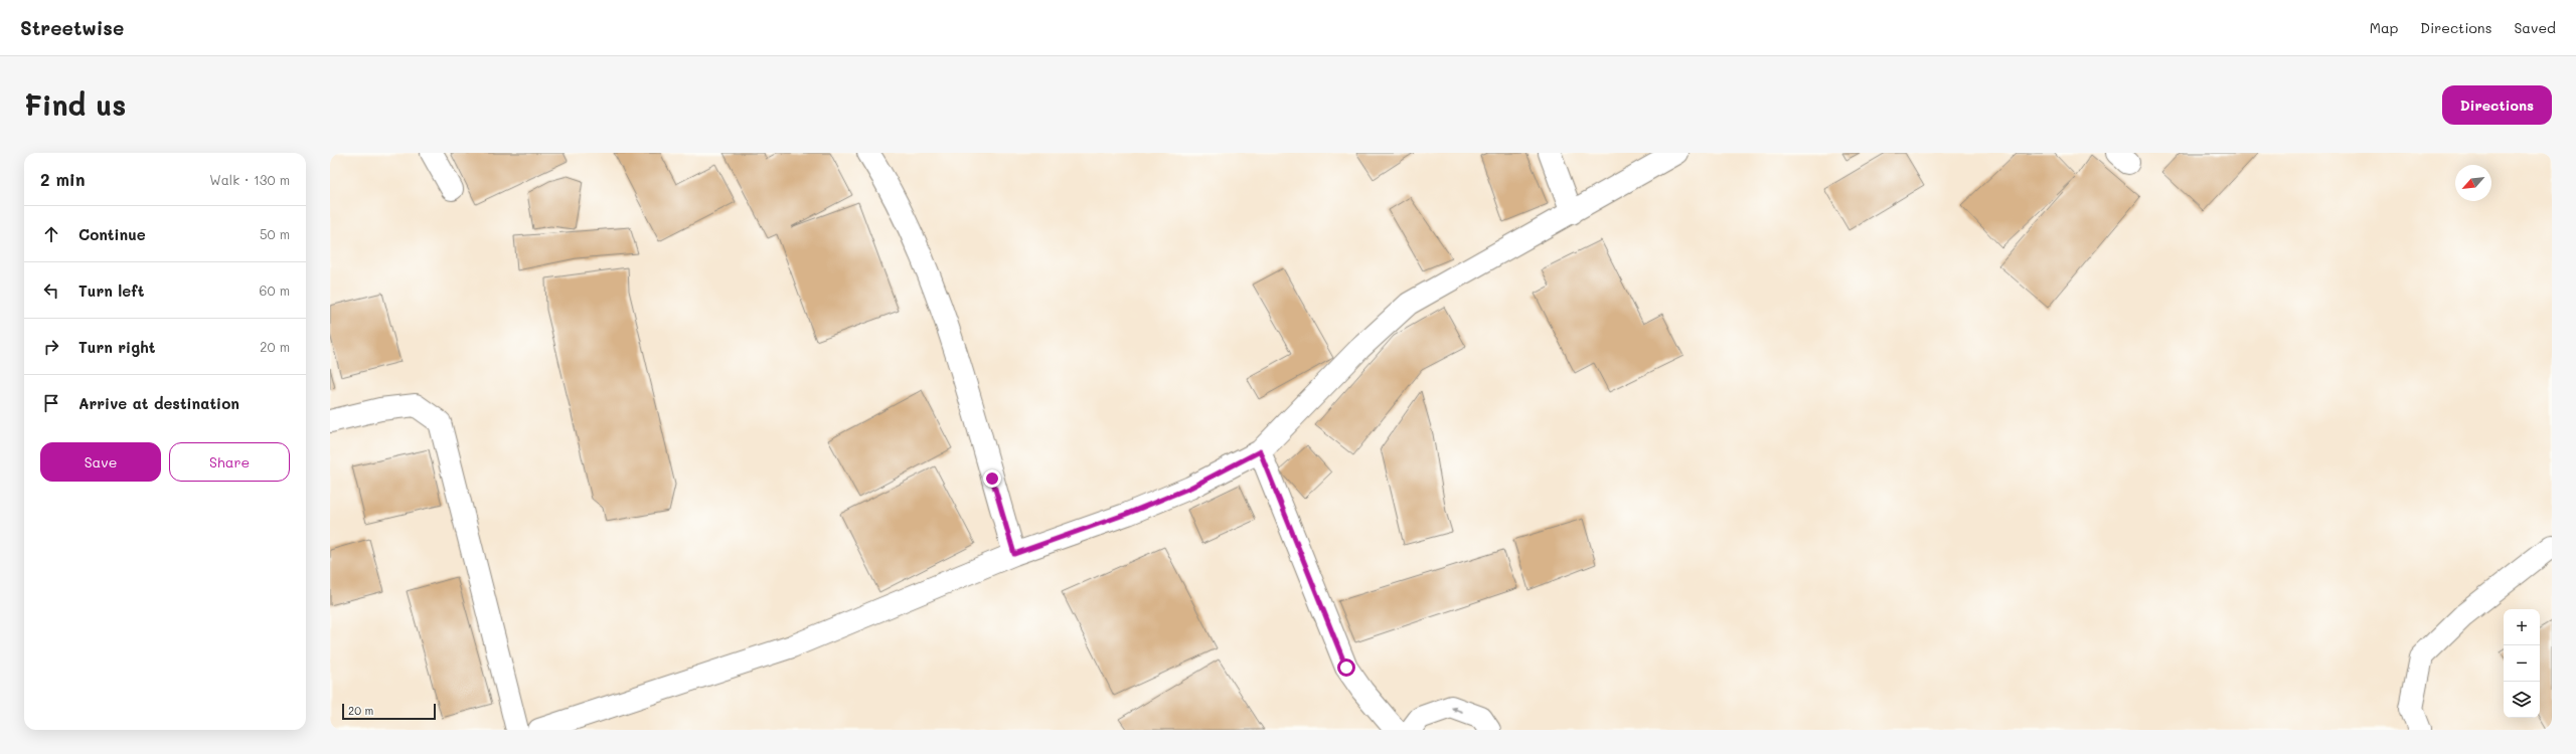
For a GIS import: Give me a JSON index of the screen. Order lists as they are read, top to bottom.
{
  "scale_bar": "20 m",
  "north": "bottom left",
  "page": {
    "header": "Streetwise",
    "nav": ["Map", "Directions", "Saved"],
    "buttons": [
      "Directions",
      ["Save", "Share"]
    ],
    "title": "Find us",
    "heading": ["2 min", "Walk · 130 m"],
    "list": [
      ["Continue", "50 m"],
      ["Turn left", "60 m"],
      ["Turn right", "20 m"],
      "Arrive at destination"
    ],
    "map_buttons": ["+", "−"],
    "scale": "20 m"
  }
}
